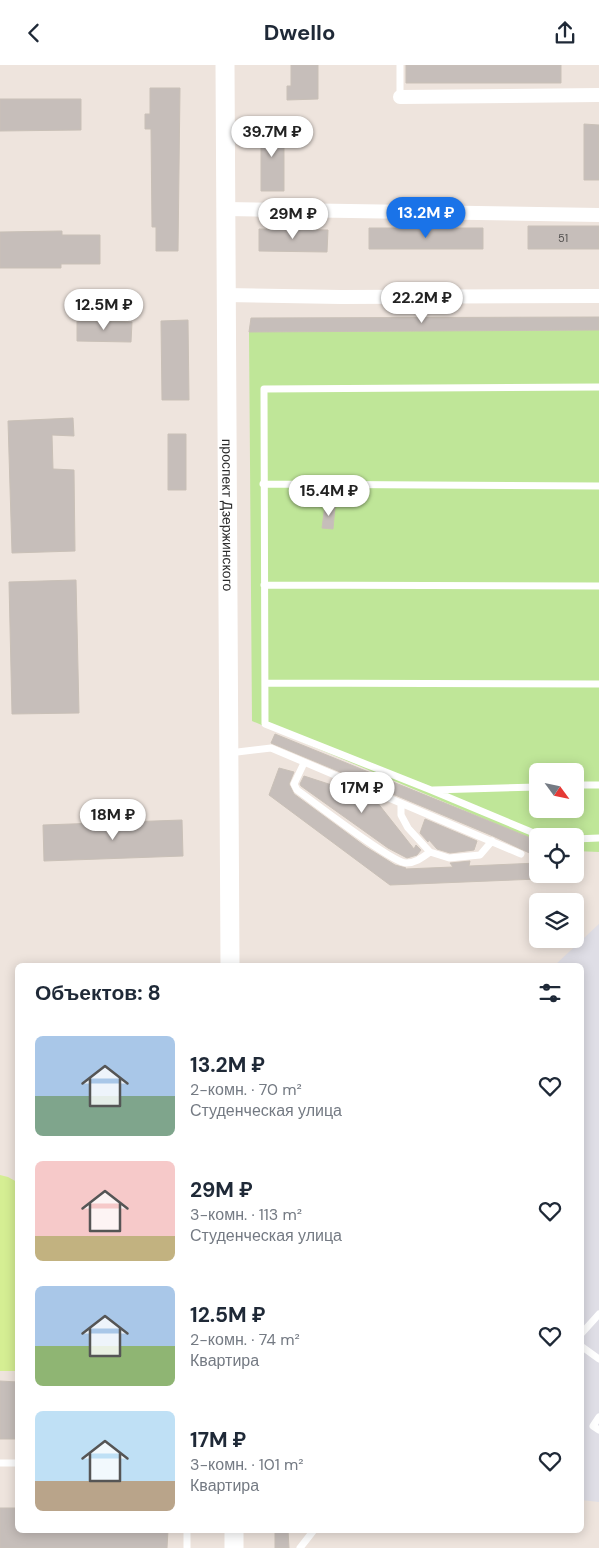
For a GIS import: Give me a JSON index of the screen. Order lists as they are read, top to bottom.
{
  "streets": {
    "main road": ["проспект Дзержинского"]
  },
  "house_numbers": ["51"],
  "north": "bottom right",
  "page": {
    "header": "Dwello",
    "price": [
      "39.7M ₽",
      "13.2M ₽",
      "29M ₽",
      "22.2M ₽",
      "12.5M ₽",
      "15.4M ₽",
      "17M ₽",
      "18M ₽"
    ],
    "heading": "Объектов: 8",
    "list": [
      {
        "name": "13.2M ₽",
        "note": "2-комн. · 70 m² · Студенческая улица"
      },
      {
        "name": "29M ₽",
        "note": "3-комн. · 113 m² · Студенческая улица"
      },
      {
        "name": "12.5M ₽",
        "note": "2-комн. · 74 m² · Квартира"
      },
      {
        "name": "17M ₽",
        "note": "3-комн. · 101 m² · Квартира"
      }
    ]
  }
}
